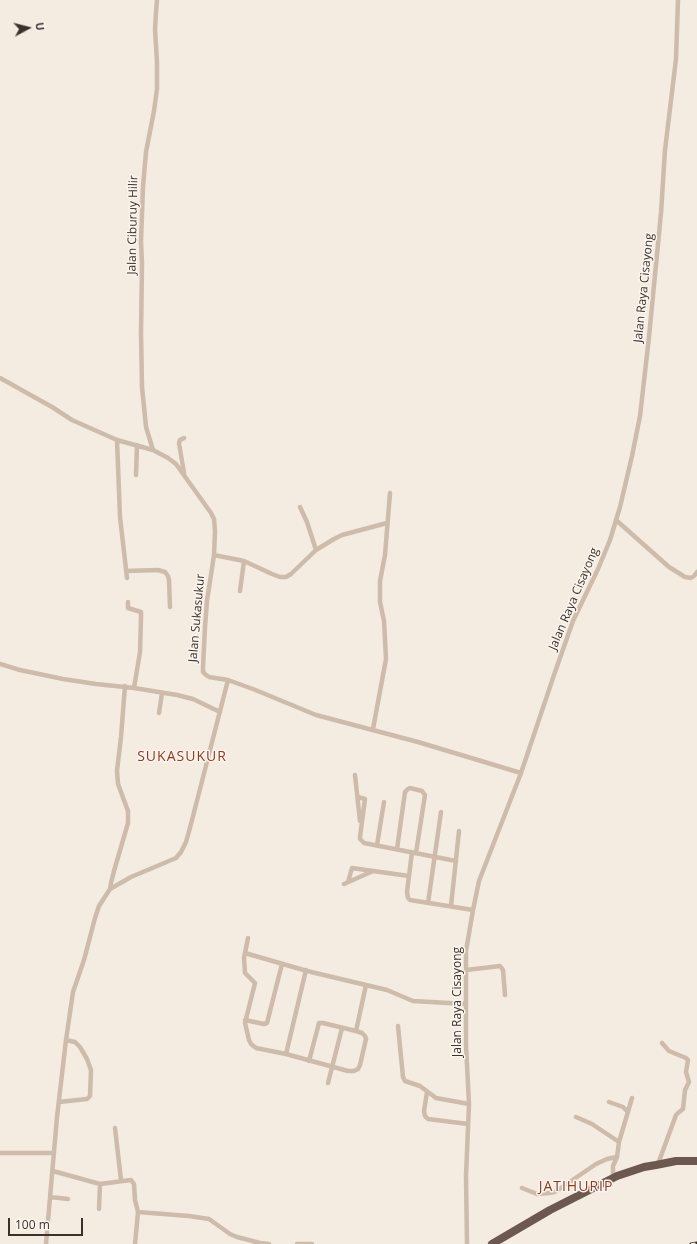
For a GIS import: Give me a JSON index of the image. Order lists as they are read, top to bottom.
{
  "streets": {
    "street": ["Jalan Ciburuy Hilir", "Jalan Raya Cisayong", "Jalan Sukasukur"]
  },
  "crossings": [
    ["Jalan Ciburuy Hilir", "Jalan Sukasukur"],
    ["Jalan Raya Cisayong", "Jalan Sukasukur"]
  ],
  "districts": ["SUKASUKUR", "JATIHURIP"],
  "scale_bar": "100 m",
  "north": "right"
}
